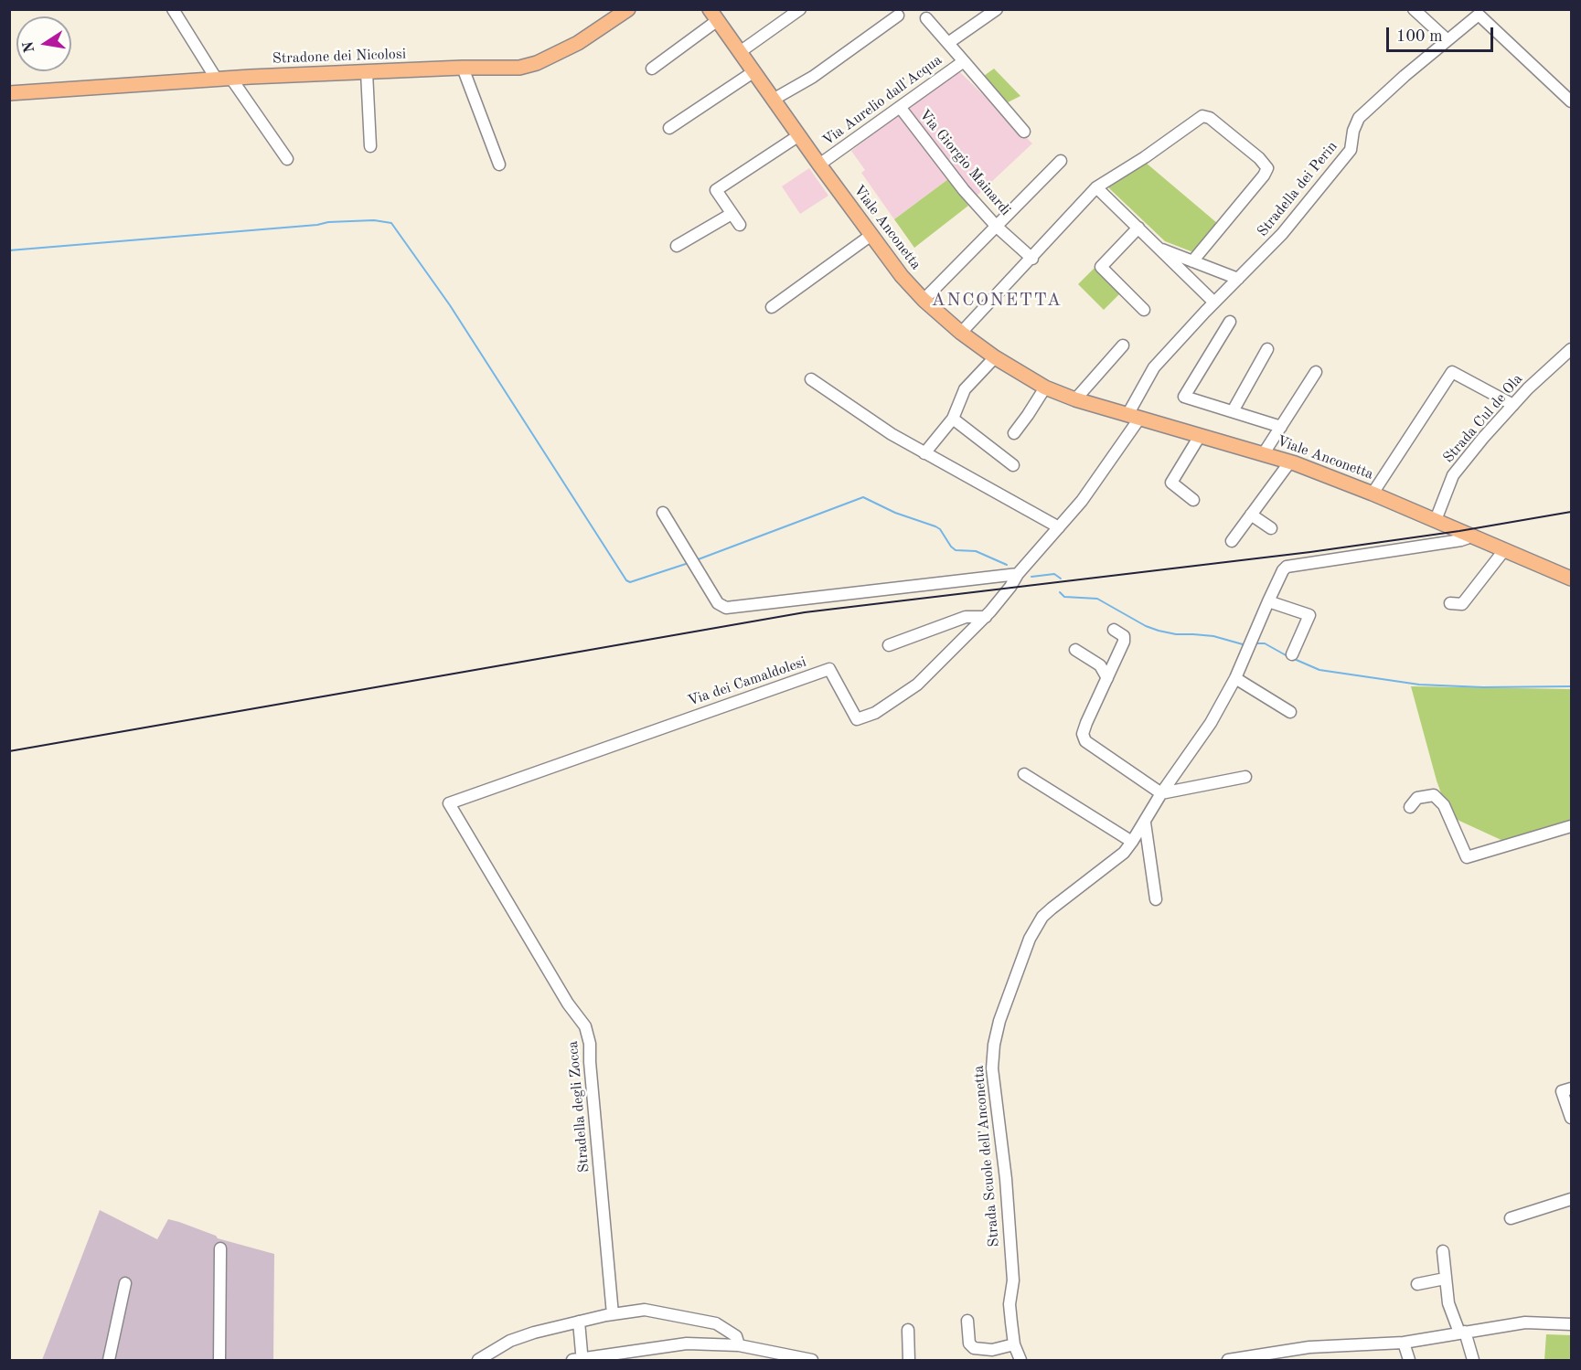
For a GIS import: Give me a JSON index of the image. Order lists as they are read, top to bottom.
{
  "streets": {
    "main road": ["Stradone dei Nicolosi", "Viale Anconetta"],
    "street": [
      "Via Aurelio dall'Acqua",
      "Via Giorgio Mainardi",
      "Stradella dei Perin",
      "Strada Cul de Ola",
      "Via dei Camaldolesi",
      "Stradella degli Zocca",
      "Strada Scuole dell'Anconetta"
    ]
  },
  "crossings": [
    ["Via Aurelio dall'Acqua", "Via Giorgio Mainardi"],
    ["Via Aurelio dall'Acqua", "Viale Anconetta"],
    ["Stradella dei Perin", "Viale Anconetta"],
    ["Stradella dei Perin", "Via dei Camaldolesi"],
    ["Viale Anconetta", "Strada Cul de Ola"],
    ["Viale Anconetta", "Via dei Camaldolesi"],
    ["Viale Anconetta", "Strada Scuole dell'Anconetta"],
    ["Via dei Camaldolesi", "Stradella degli Zocca"]
  ],
  "districts": ["ANCONETTA"],
  "scale_bar": "100 m",
  "north": "left"
}
